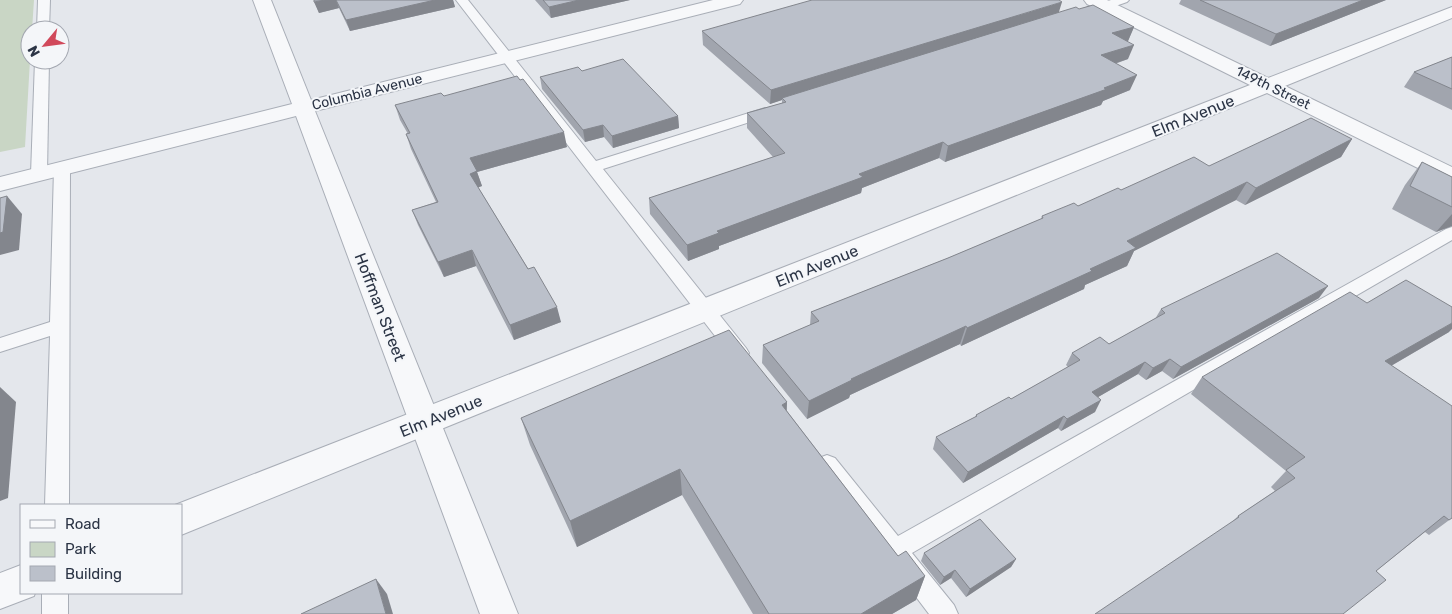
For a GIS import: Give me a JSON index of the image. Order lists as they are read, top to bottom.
{
  "streets": {
    "street": [
      "149th Street",
      "Columbia Avenue",
      "Elm Avenue",
      "Hoffman Street"
    ]
  },
  "crossings": [
    ["149th Street", "Elm Avenue"],
    ["Columbia Avenue", "Hoffman Street"],
    ["Elm Avenue", "Hoffman Street"]
  ],
  "legend": ["Road", "Park", "Building"],
  "north": "bottom left"
}
